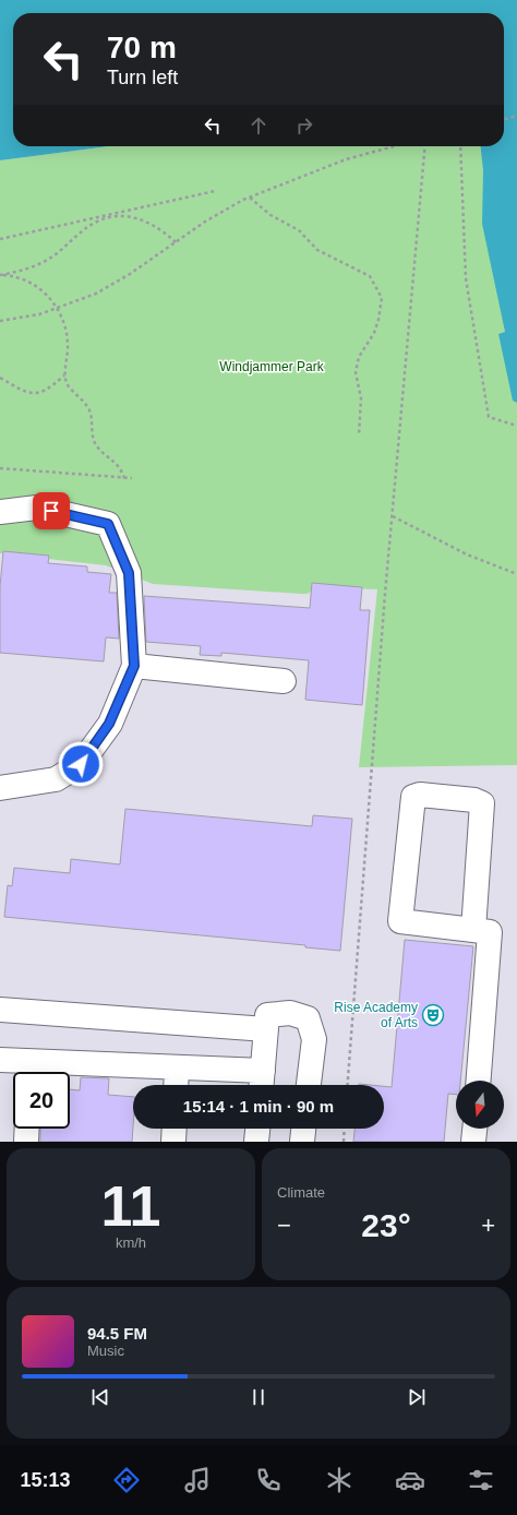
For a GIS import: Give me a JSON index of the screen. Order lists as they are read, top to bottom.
{
  "parks": ["Windjammer Park"],
  "places": {
    "theatre": ["Rise Academy of Arts"]
  },
  "north": "bottom",
  "page": {
    "turn": ["70 m", "Turn left"],
    "limit": "20",
    "trip": "15:14 · 1 min · 90 m",
    "tile": [
      ["11", "km/h"],
      "Climate"
    ],
    "heat": ["−", "23°", "+"],
    "song": ["94.5 FM", "Music"],
    "tabs": "15:13"
  }
}
